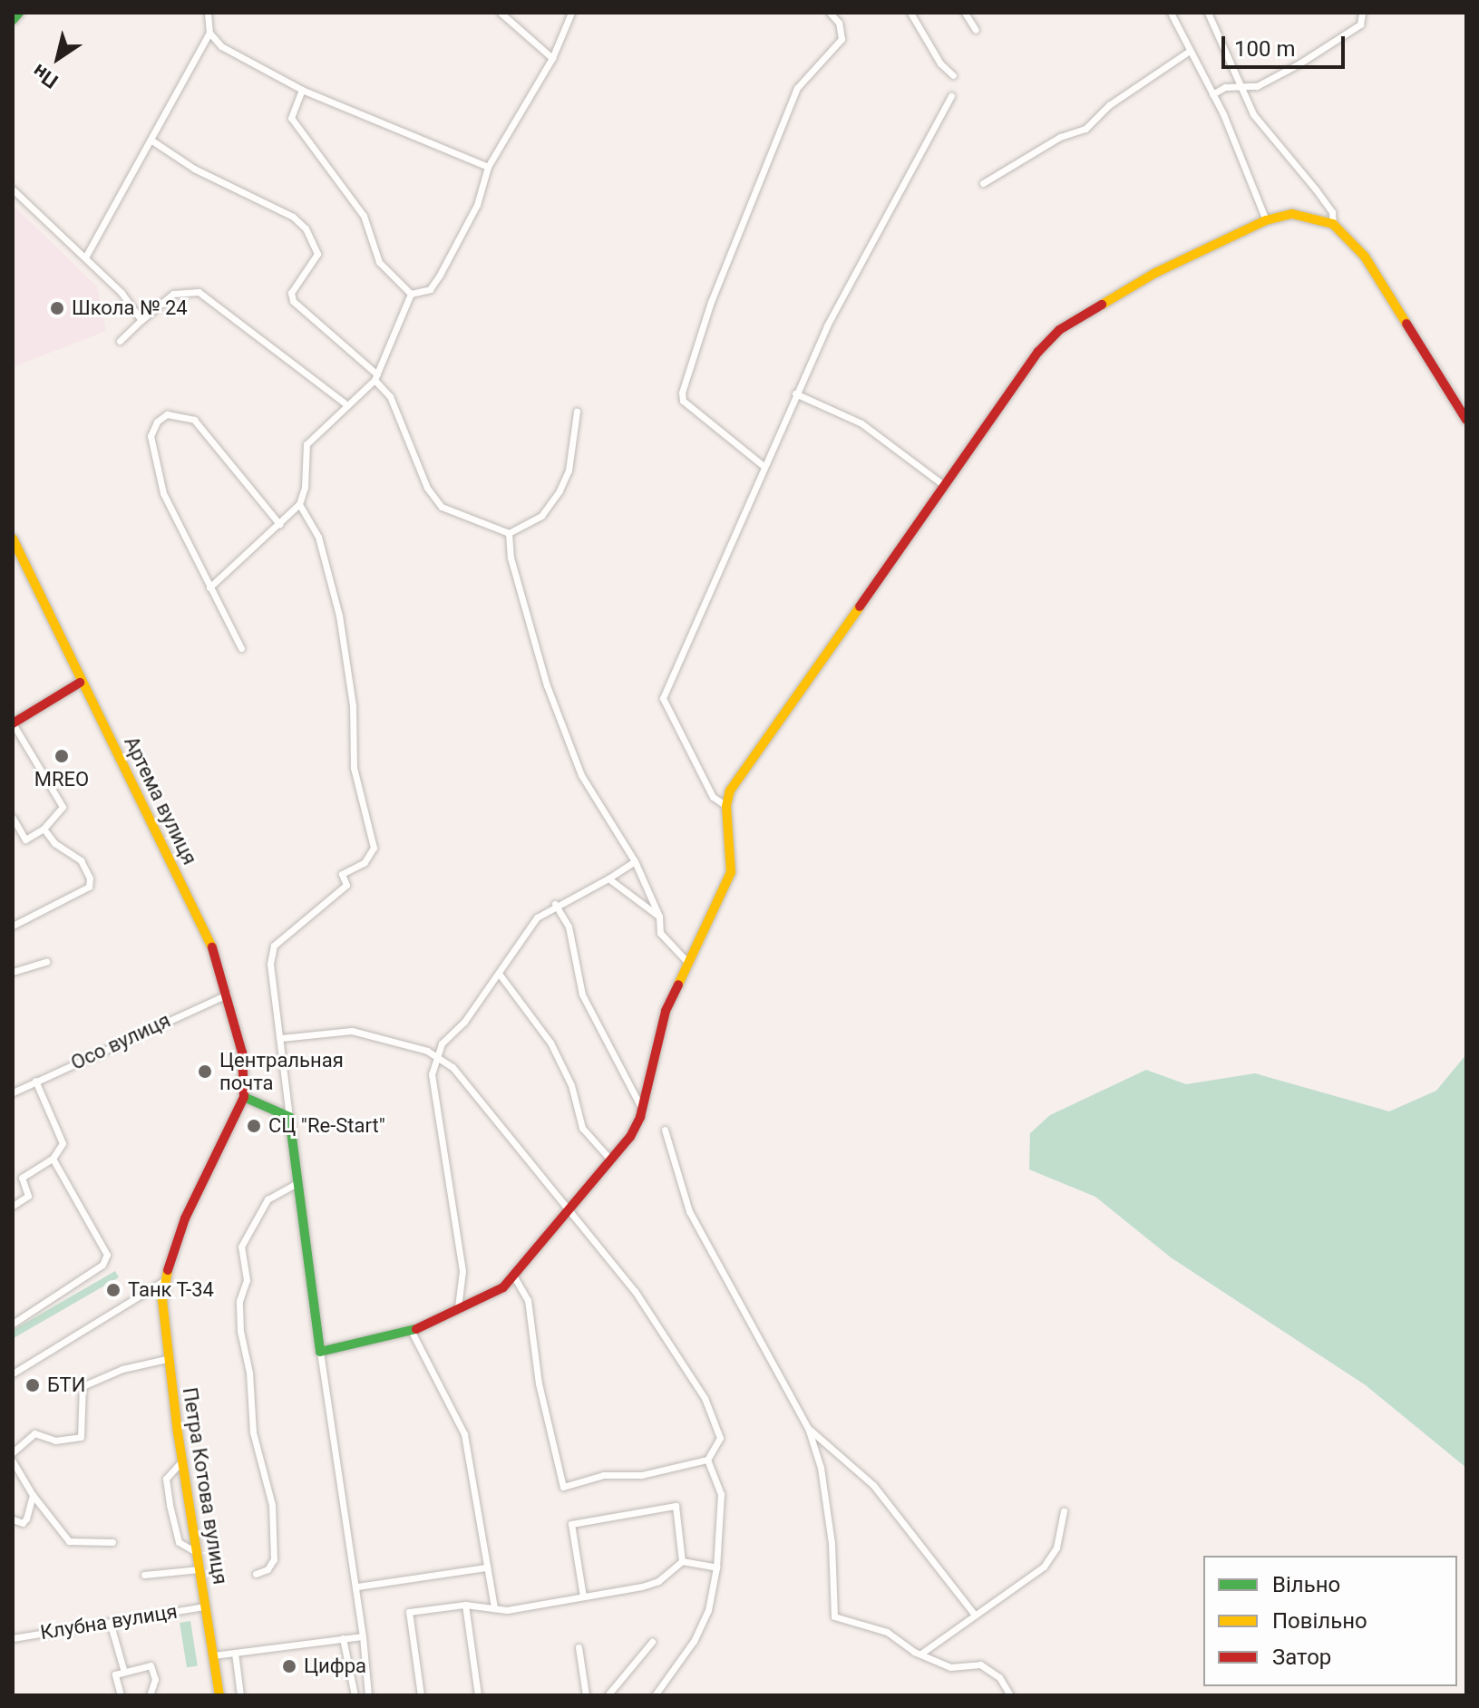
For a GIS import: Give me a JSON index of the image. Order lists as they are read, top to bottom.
{
  "streets": {
    "main road": ["Артема вулиця", "Петра Котова вулиця"],
    "street": ["Осо вулиця", "Клубна вулиця"]
  },
  "crossings": [
    ["Артема вулиця", "Осо вулиця"],
    ["Артема вулиця", "Петра Котова вулиця"],
    ["Петра Котова вулиця", "Клубна вулиця"]
  ],
  "places": [
    "Школа № 24",
    "MREO",
    "Центральная почта",
    "СЦ \"Re-Start\"",
    "Танк Т-34",
    "БТИ",
    "Цифра"
  ],
  "legend": ["Вільно", "Повільно", "Затор"],
  "scale_bar": "100 m",
  "north": "bottom left"
}
